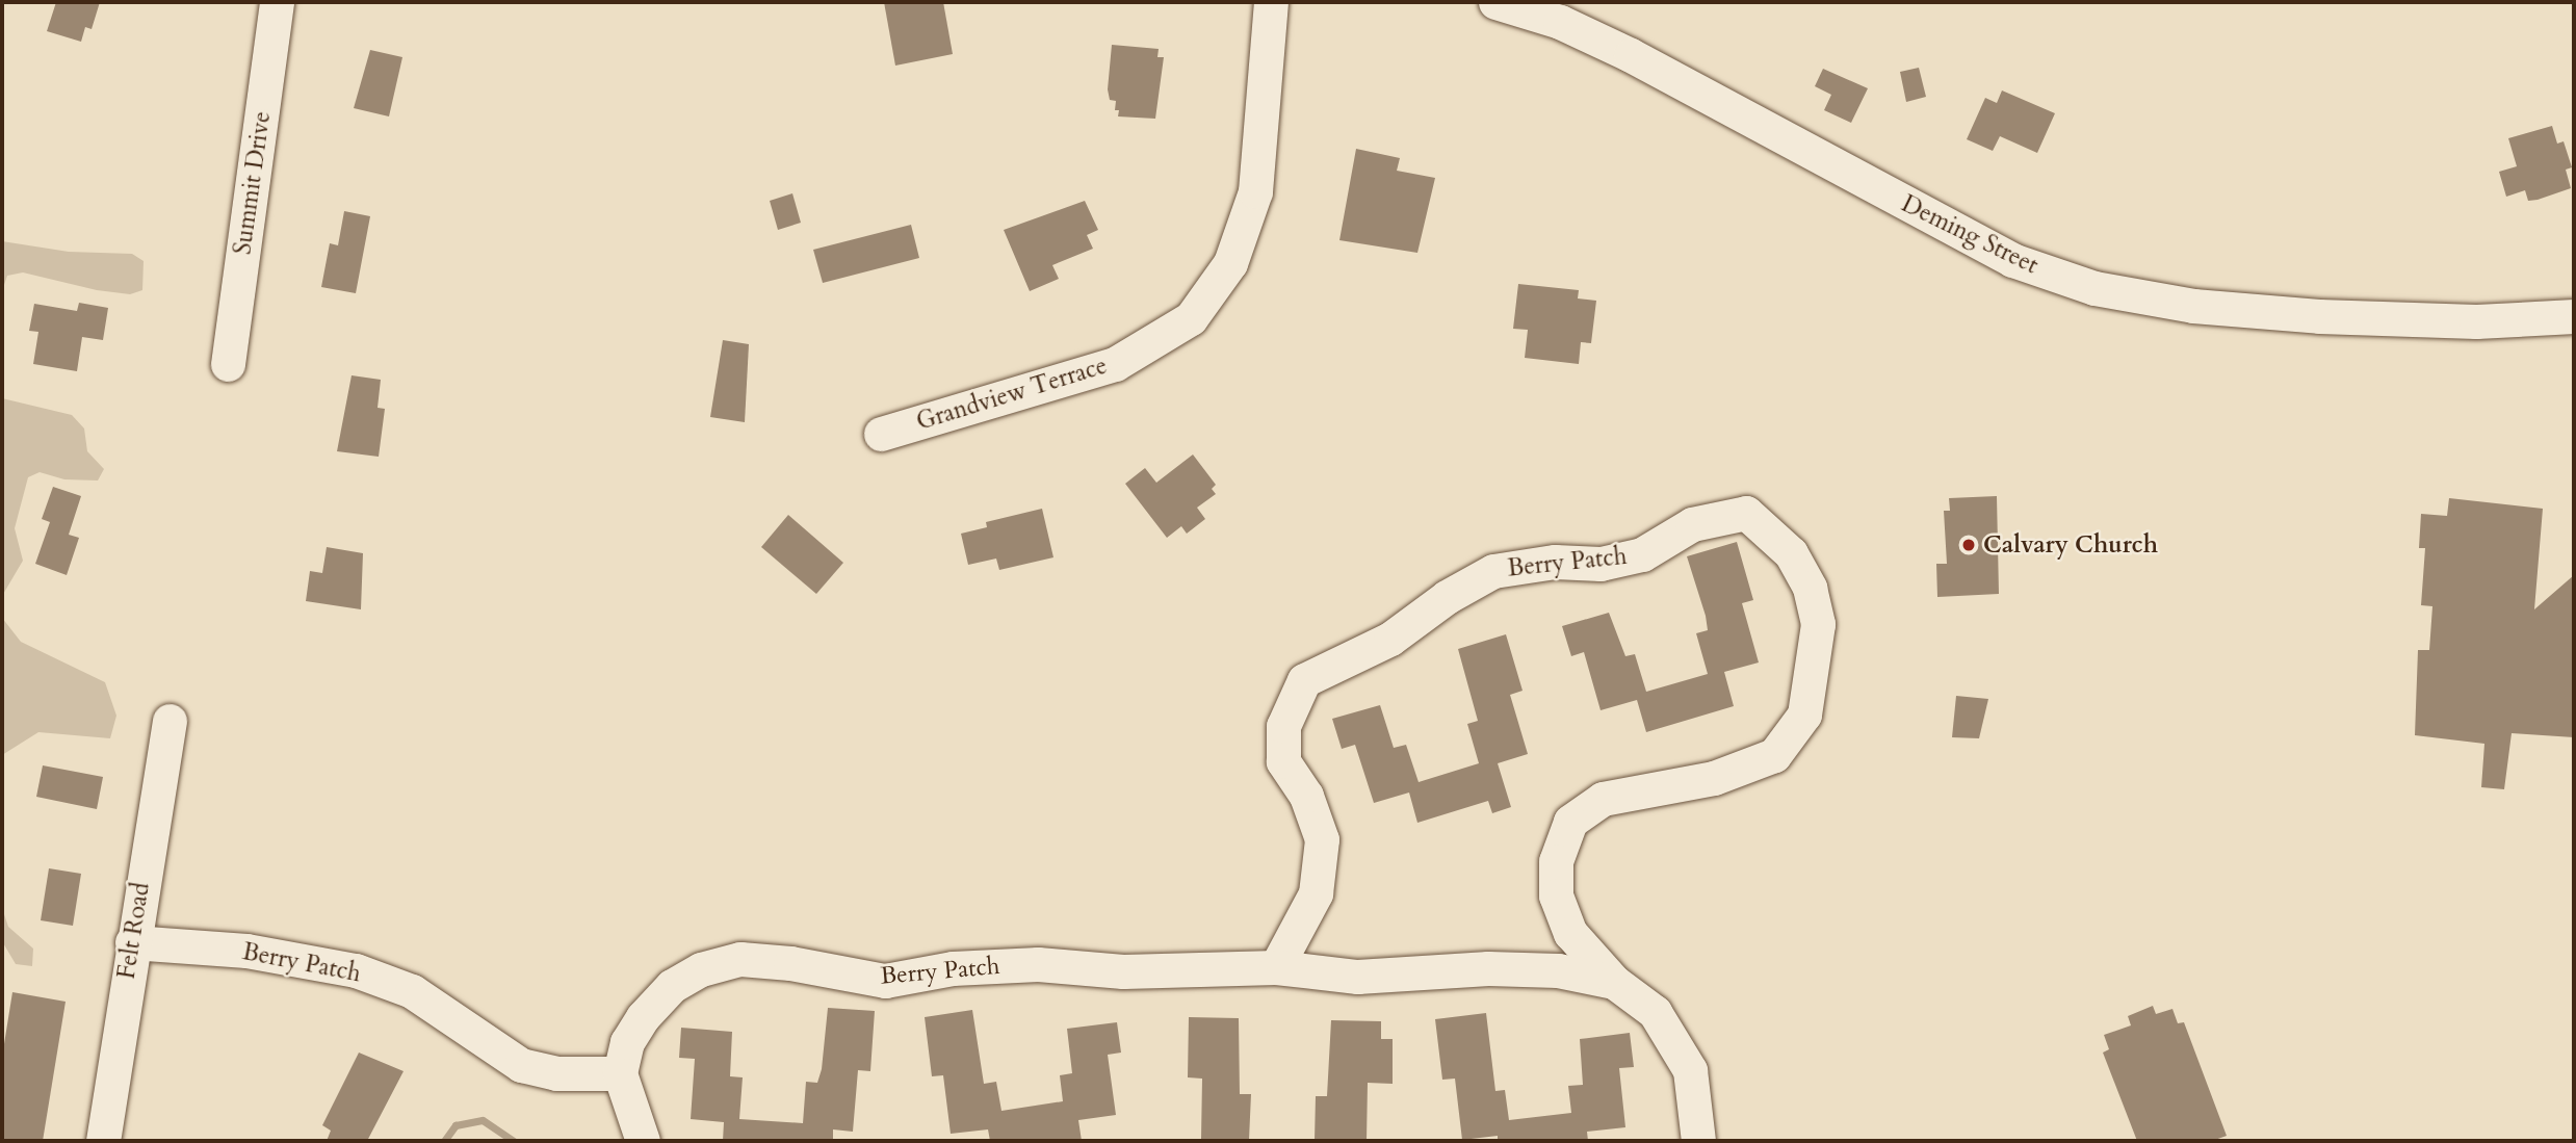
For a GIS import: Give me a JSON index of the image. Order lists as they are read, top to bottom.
{
  "streets": {
    "street": [
      "Summit Drive",
      "Deming Street",
      "Grandview Terrace",
      "Berry Patch",
      "Felt Road"
    ]
  },
  "crossings": [
    ["Berry Patch", "Felt Road"]
  ],
  "places": ["Calvary Church"]
}
